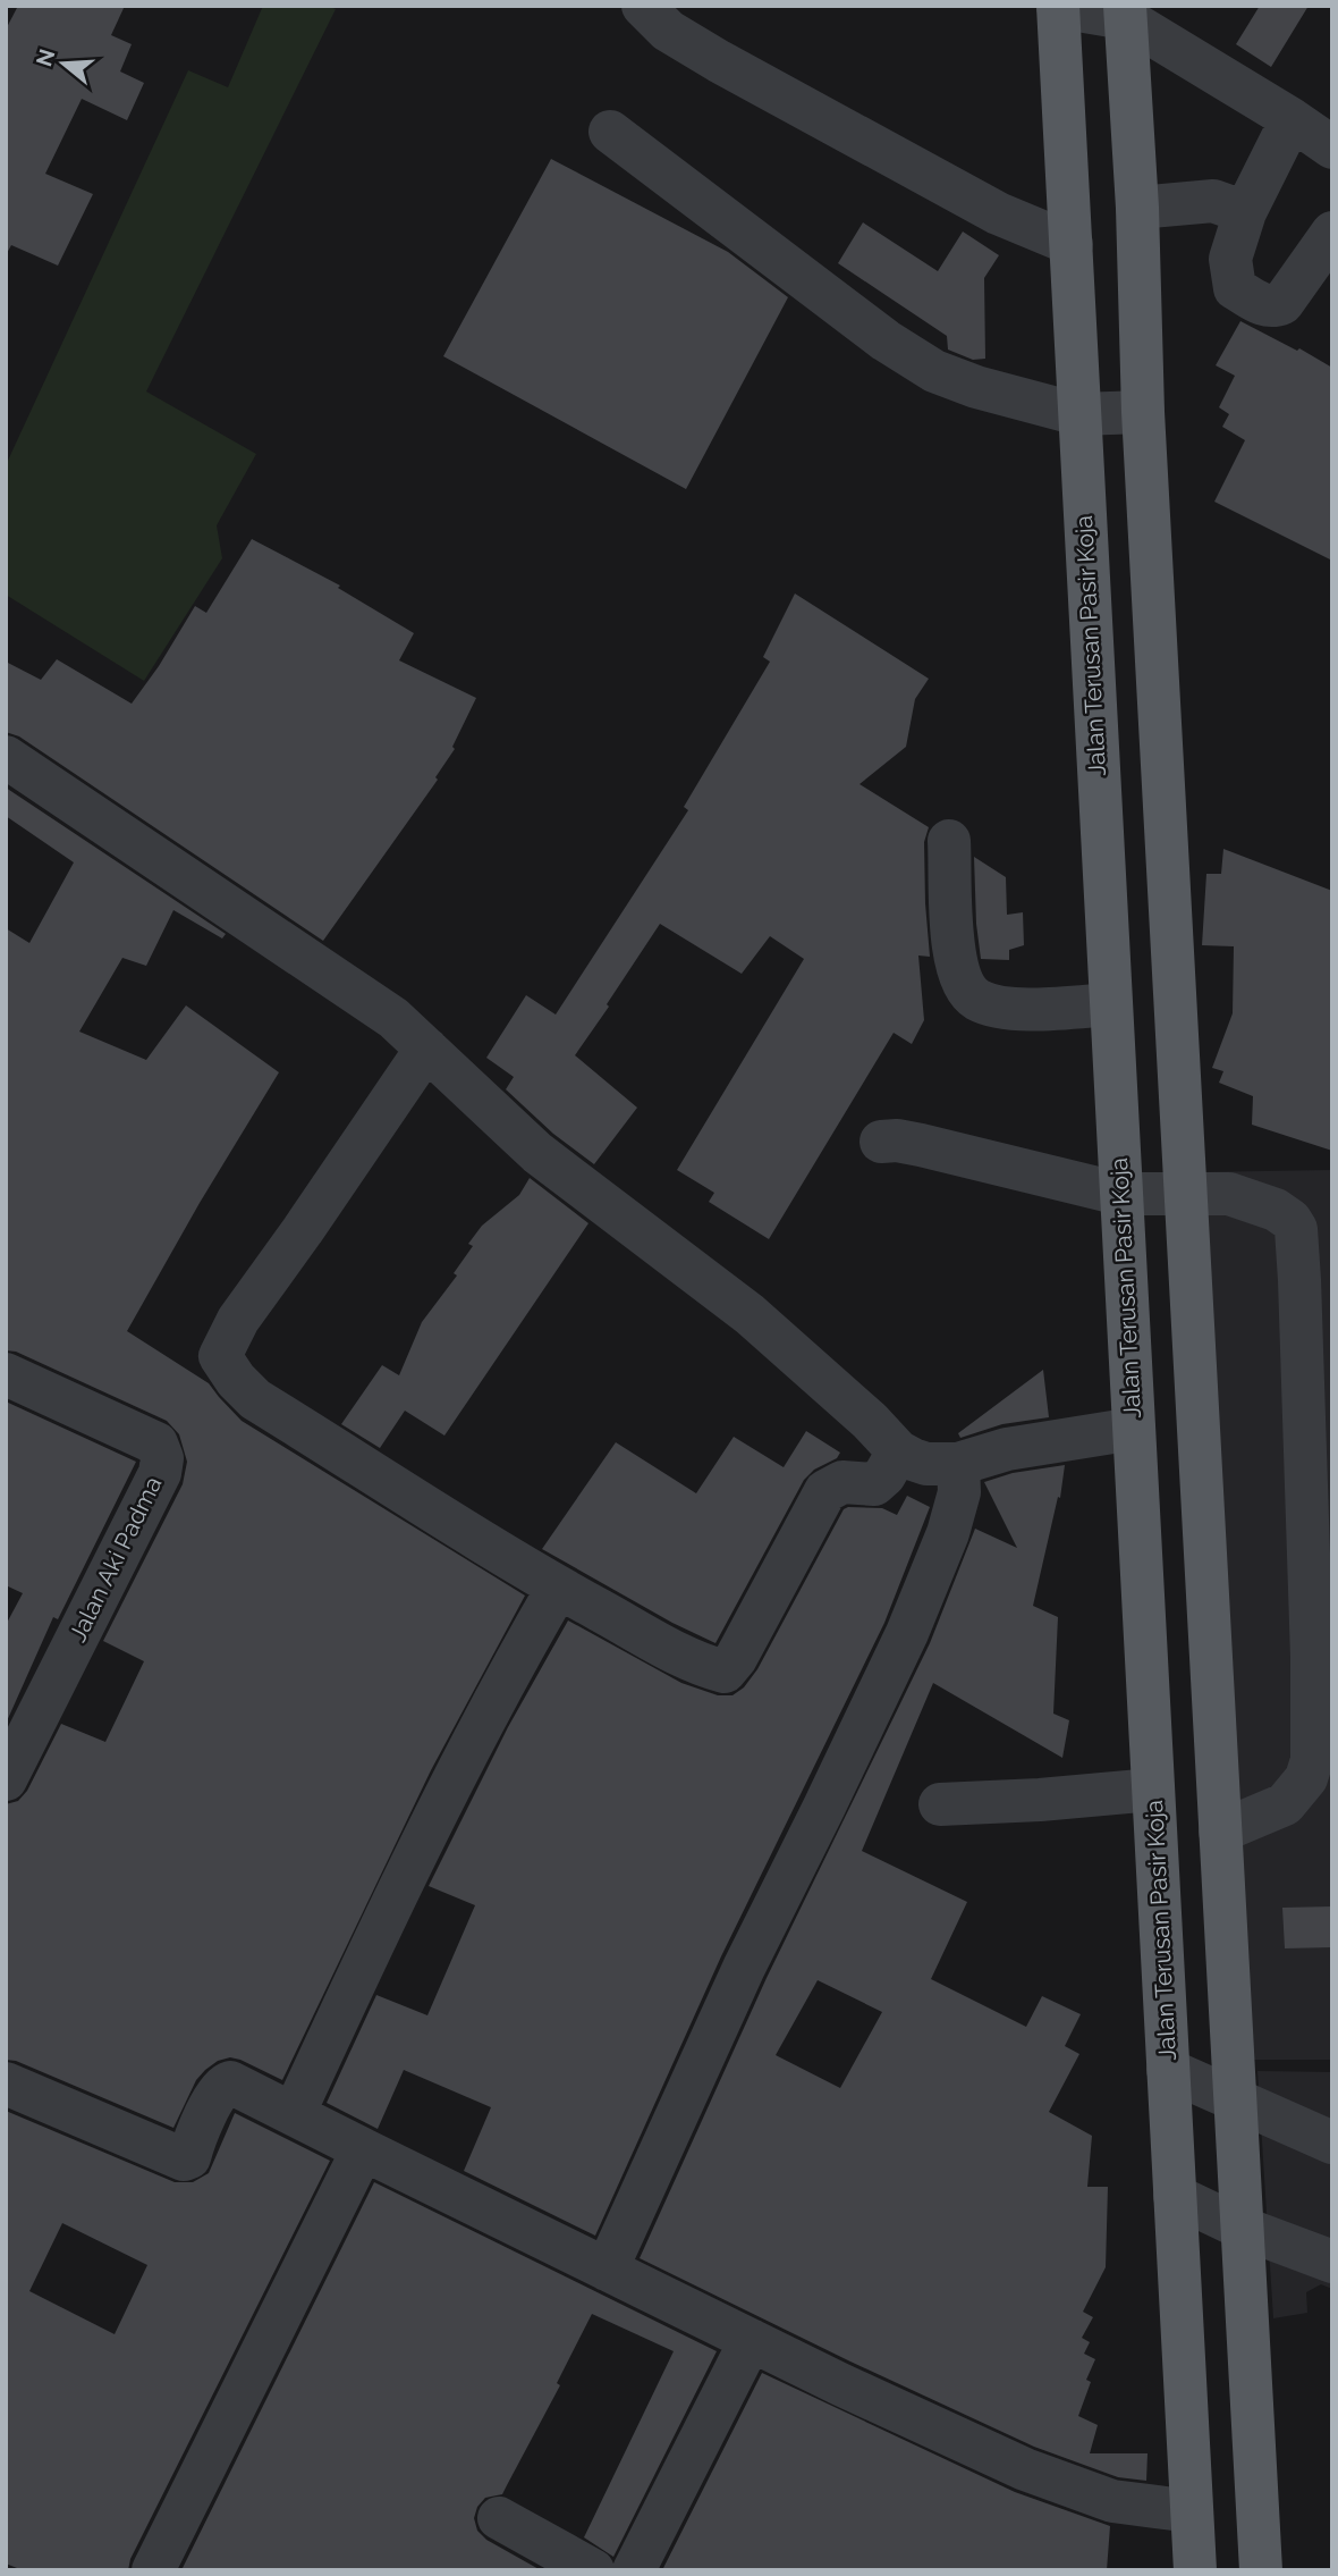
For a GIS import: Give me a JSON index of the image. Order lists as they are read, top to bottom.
{
  "streets": {
    "main road": ["Jalan Terusan Pasir Koja"],
    "street": ["Jalan Aki Padma"]
  },
  "north": "left"
}
